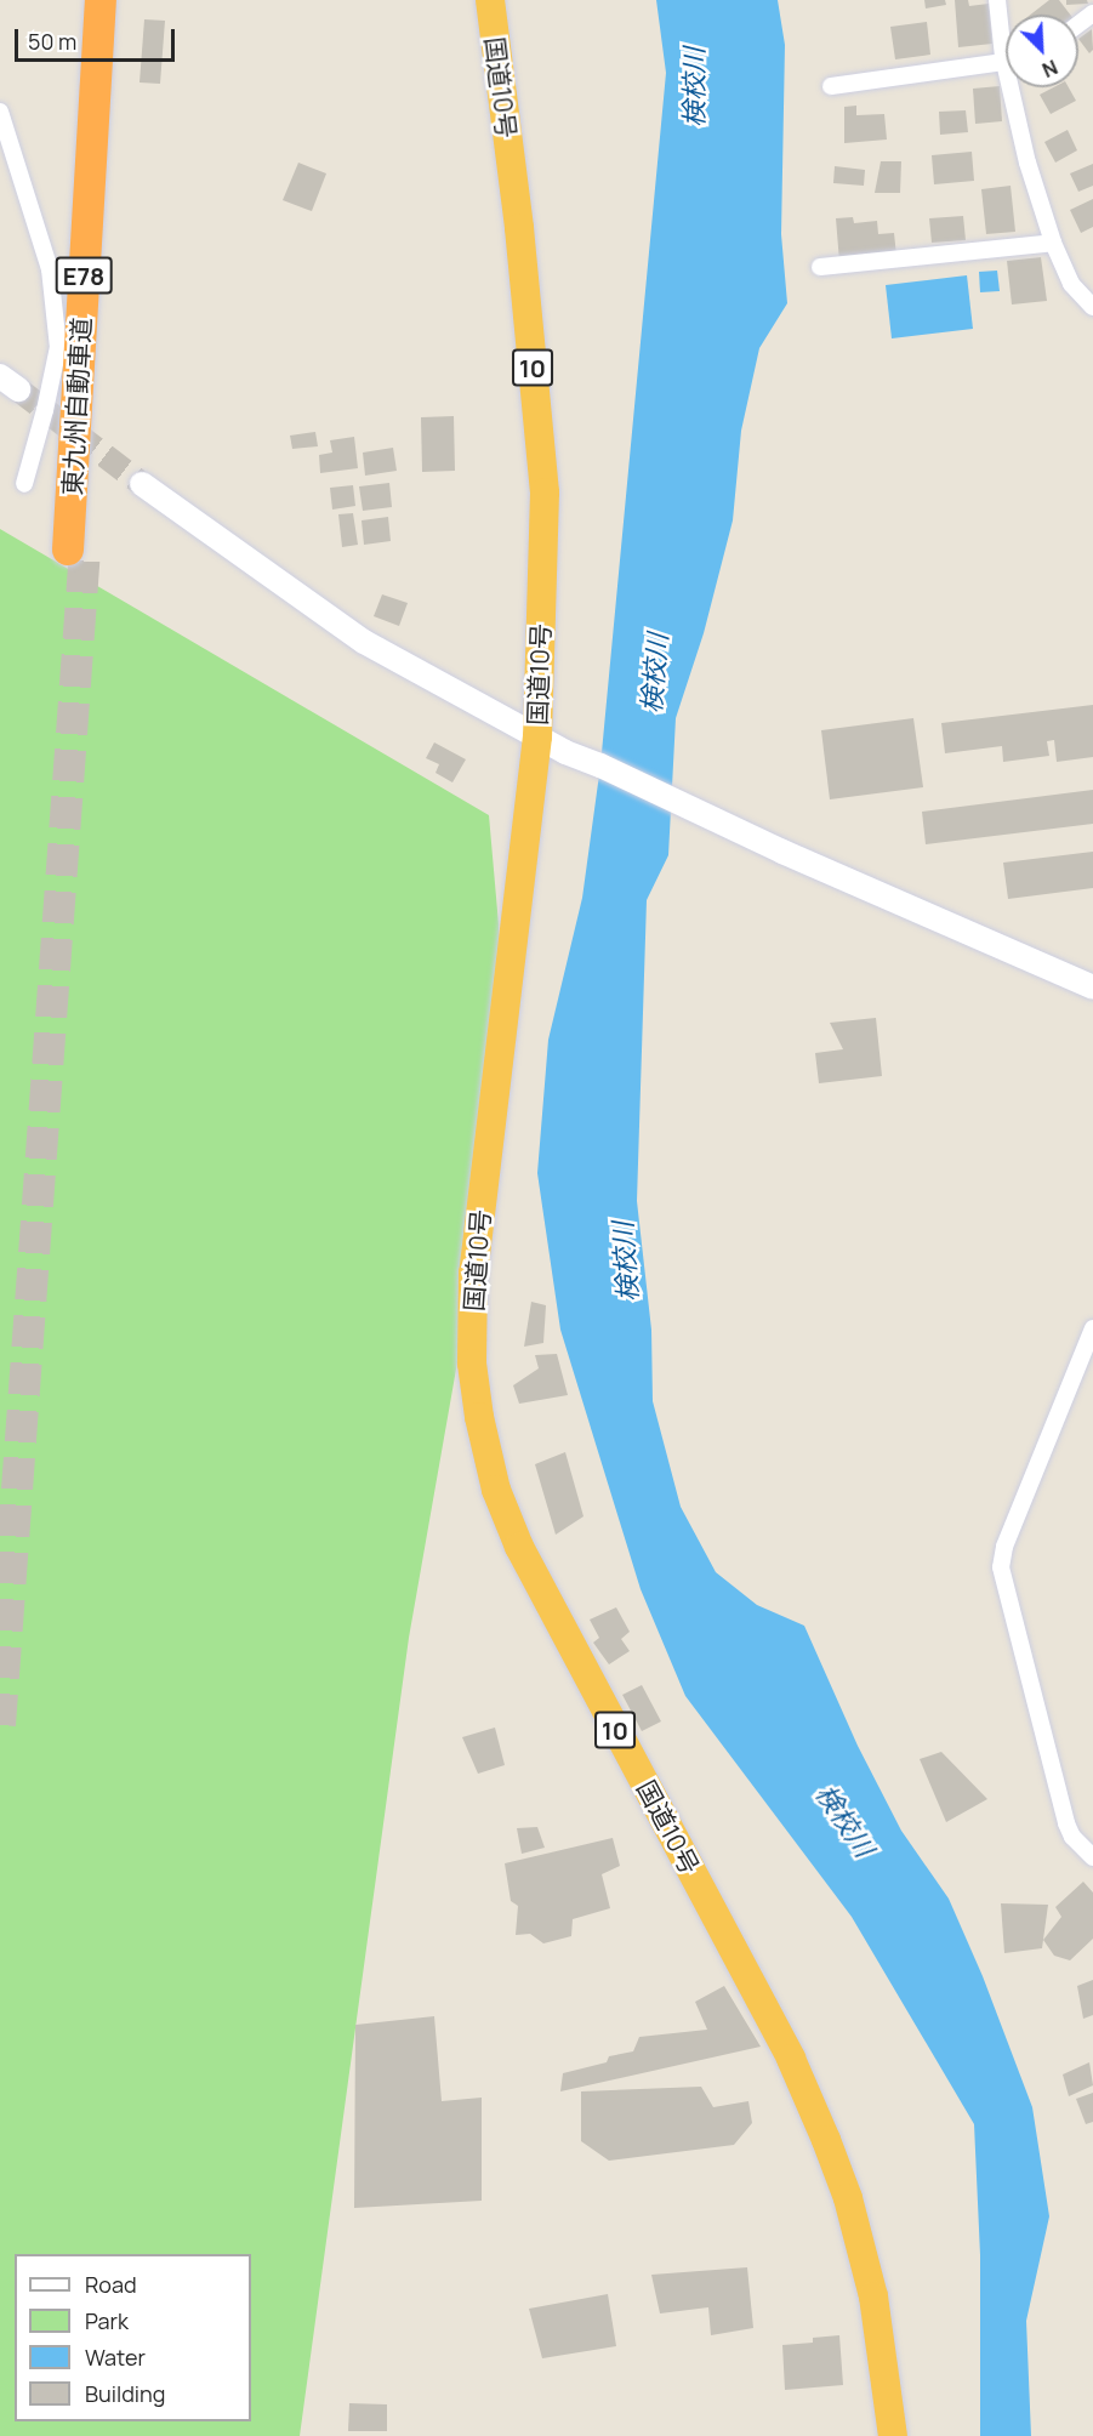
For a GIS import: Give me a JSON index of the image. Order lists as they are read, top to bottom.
{
  "streets": {
    "highway": [
      "国道10号",
      "E78",
      "10",
      "東九州自動車道"
    ]
  },
  "water": ["検校川"],
  "legend": [
    "Road",
    "Park",
    "Water",
    "Building"
  ],
  "scale_bar": "50 m",
  "north": "bottom right"
}
